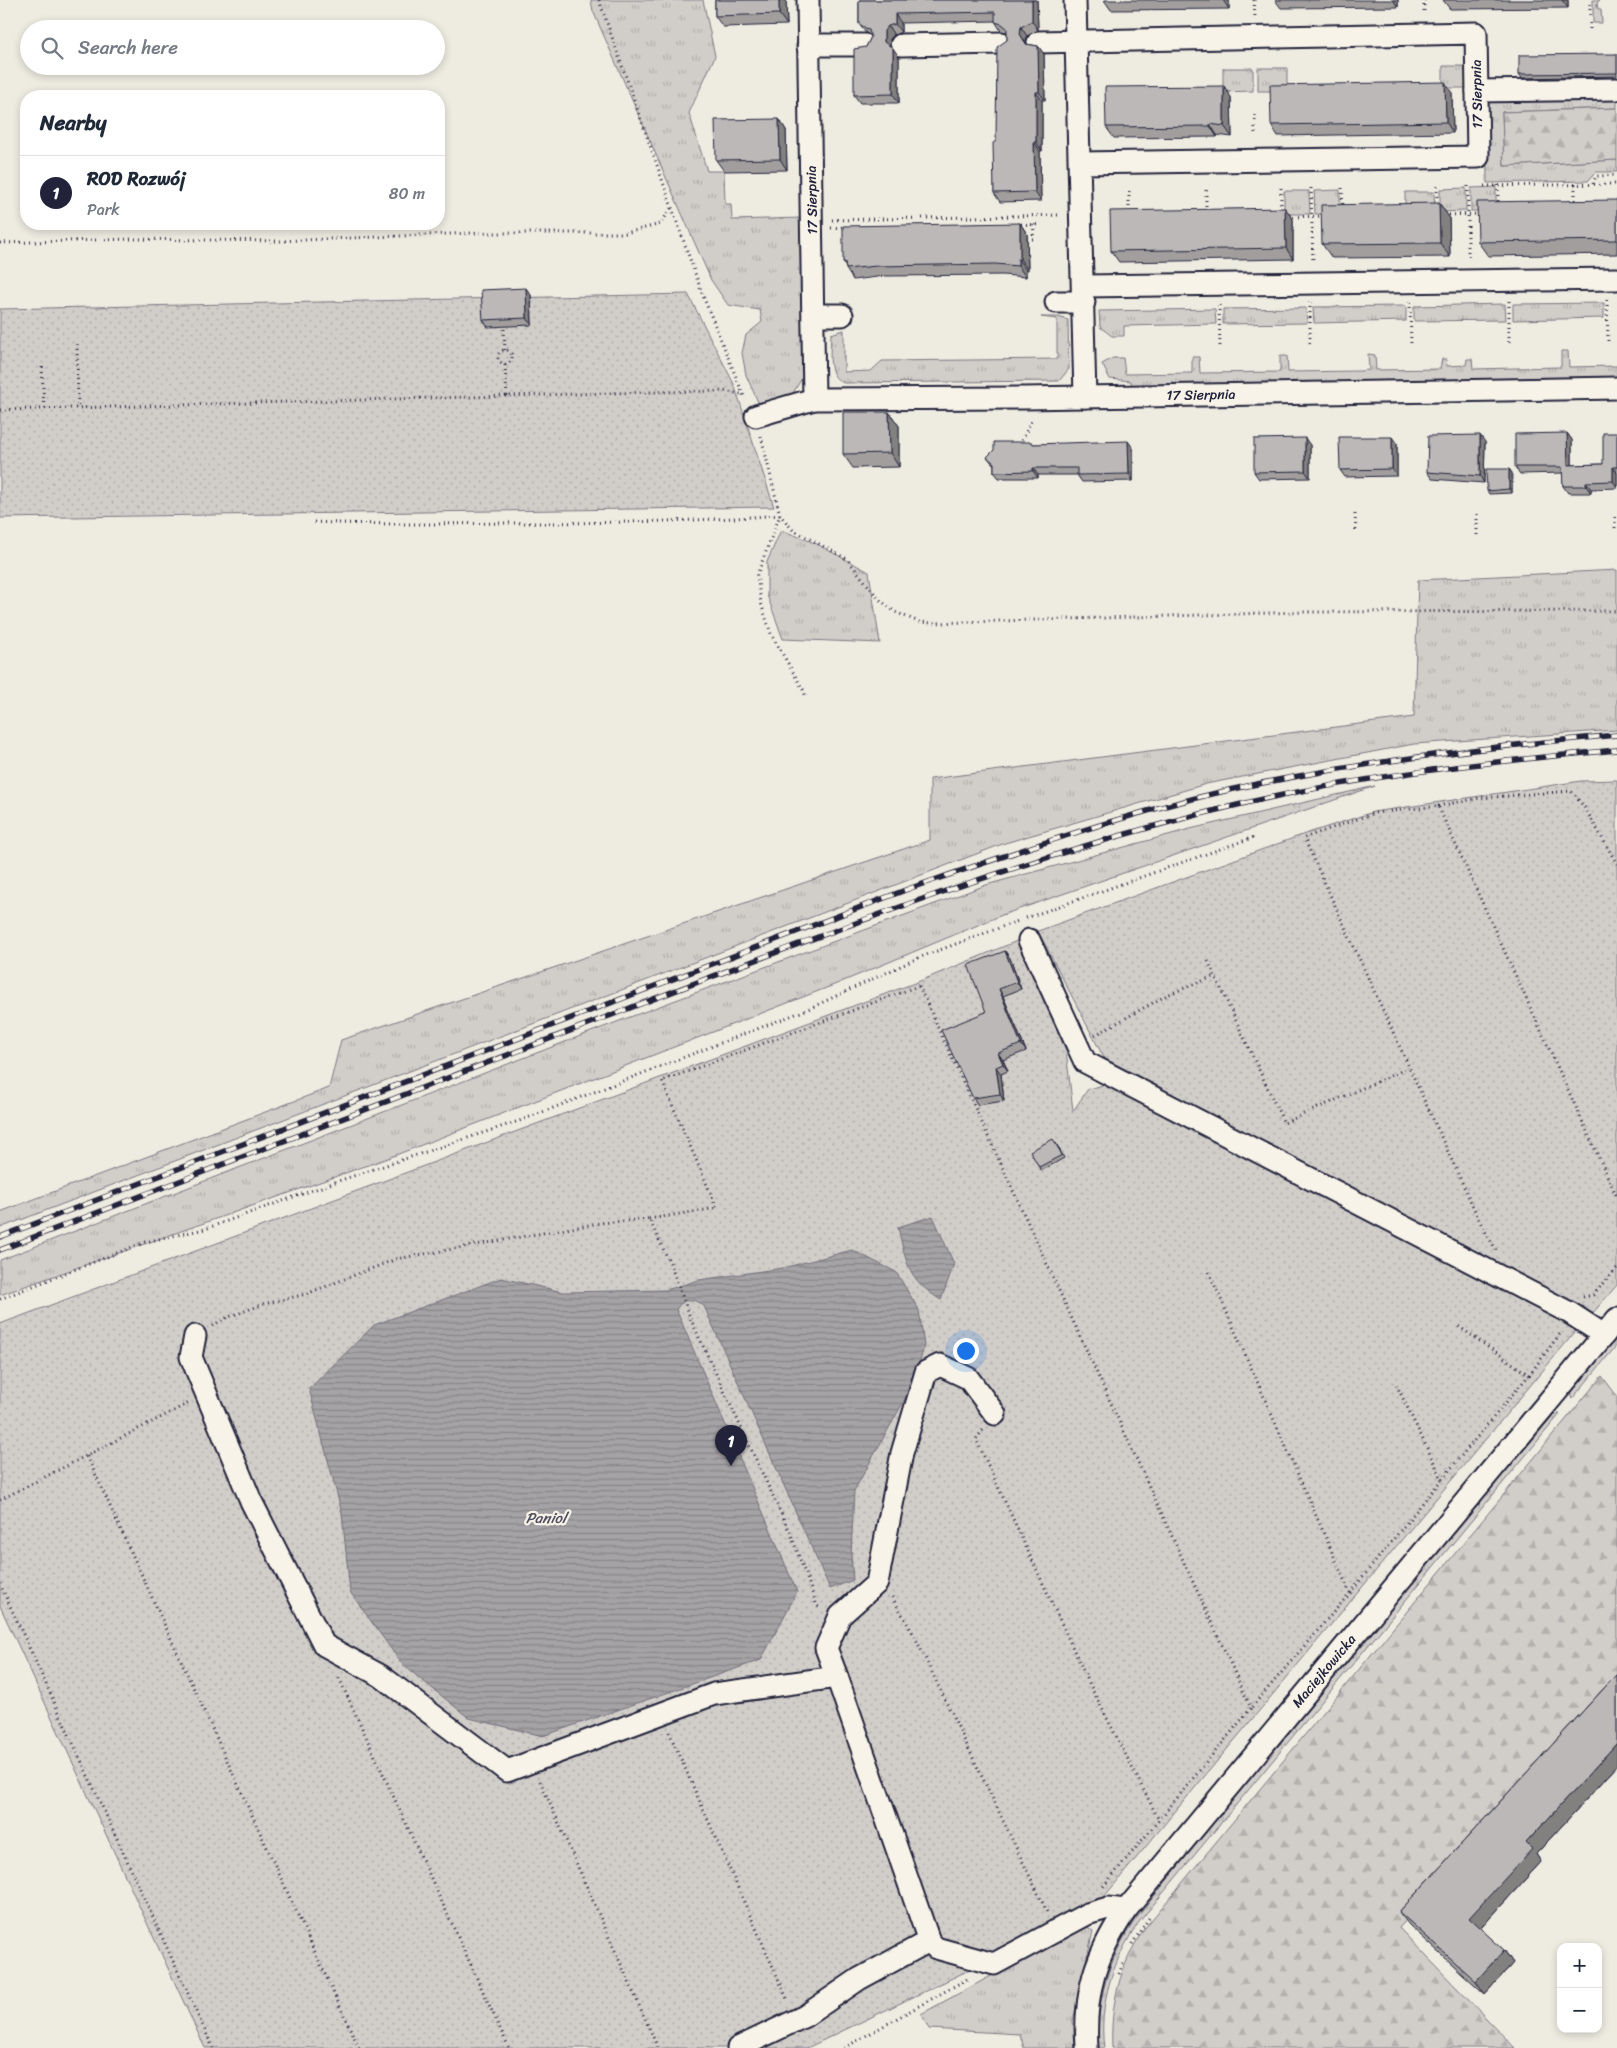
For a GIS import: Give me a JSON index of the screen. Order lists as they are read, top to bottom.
{
  "streets": {
    "street": ["17 Sierpnia", "Maciejkowicka"]
  },
  "water": ["Paniol"],
  "page": {
    "search": "Search here",
    "heading": "Nearby",
    "list": [
      {
        "mark": "1",
        "name": "ROD Rozwój",
        "note": "Park",
        "value": "80 m"
      }
    ],
    "pins": "1",
    "map_buttons": ["+", "−"]
  }
}
